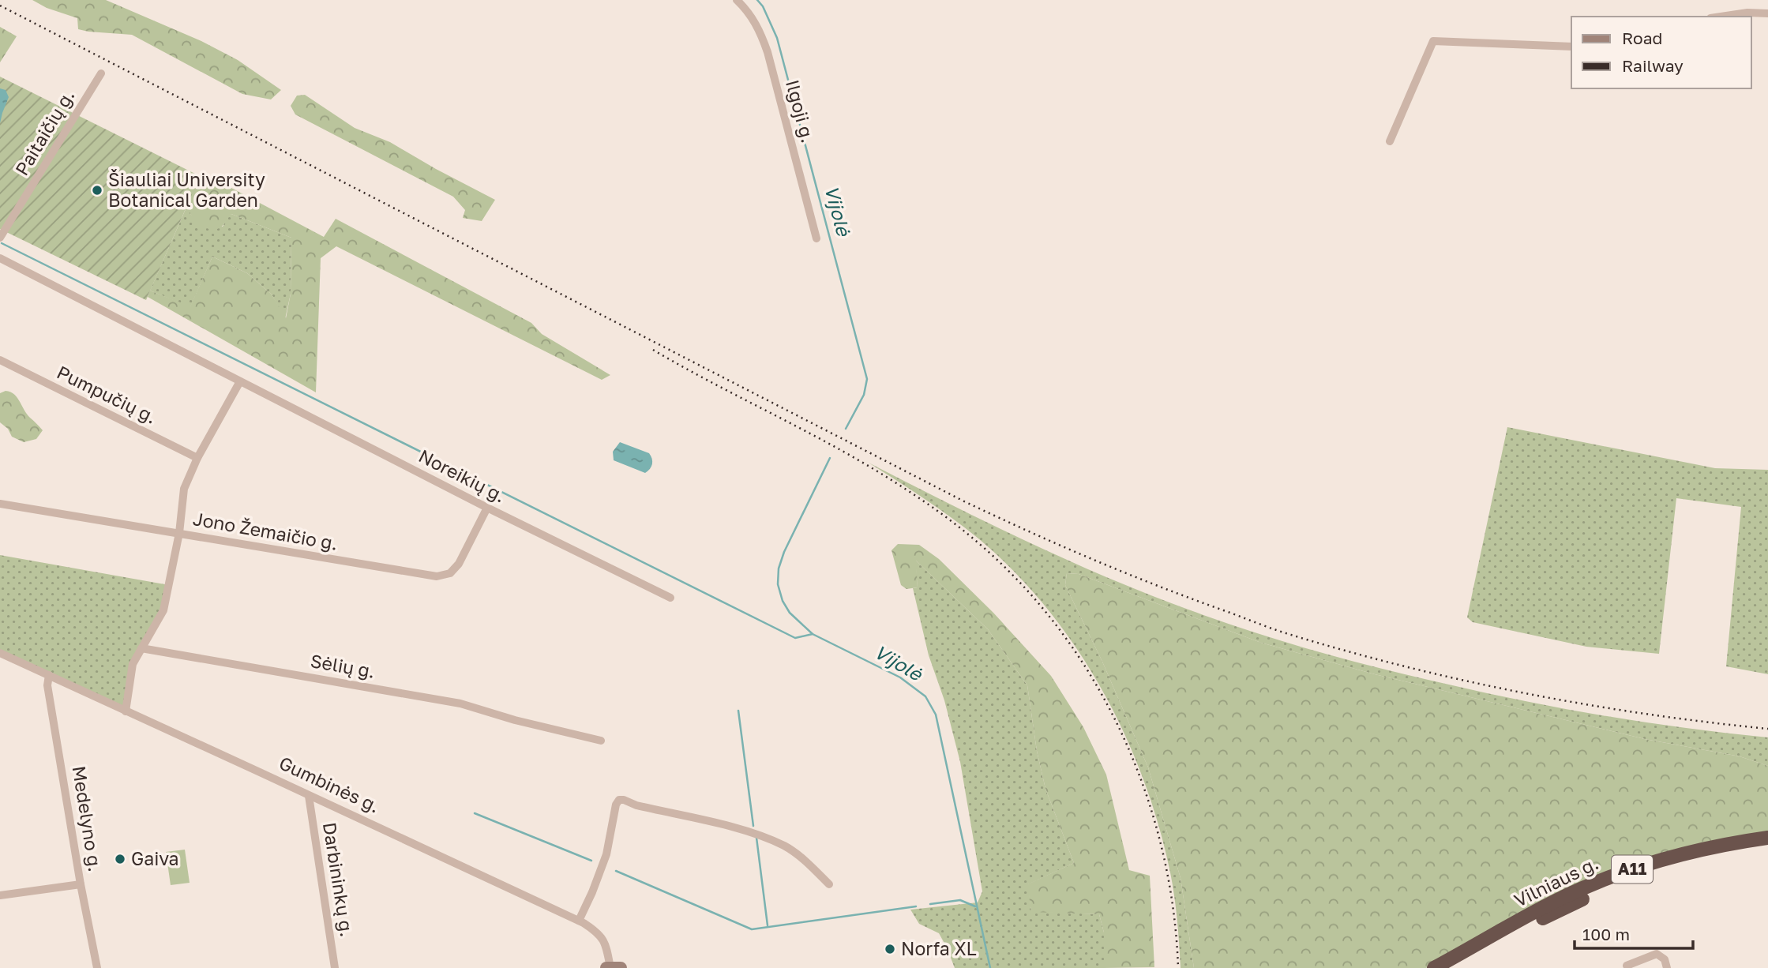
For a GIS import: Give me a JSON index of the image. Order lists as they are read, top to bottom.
{
  "streets": {
    "highway": ["A11", "Vilniaus g."],
    "main road": ["Gumbinės g."],
    "street": [
      "Ilgoji g.",
      "Paitaičių g.",
      "Pumpučių g.",
      "Noreikių g.",
      "Jono Žemaičio g.",
      "Sėlių g.",
      "Medelyno g.",
      "Darbininkų g."
    ]
  },
  "crossings": [
    ["Noreikių g.", "Jono Žemaičio g."],
    ["Gumbinės g.", "Medelyno g."],
    ["Gumbinės g.", "Darbininkų g."]
  ],
  "water": ["Vijolė"],
  "places": ["Šiauliai University Botanical Garden", "Gaiva", "Norfa XL"],
  "legend": ["Road", "Railway"],
  "scale_bar": "100 m"
}
